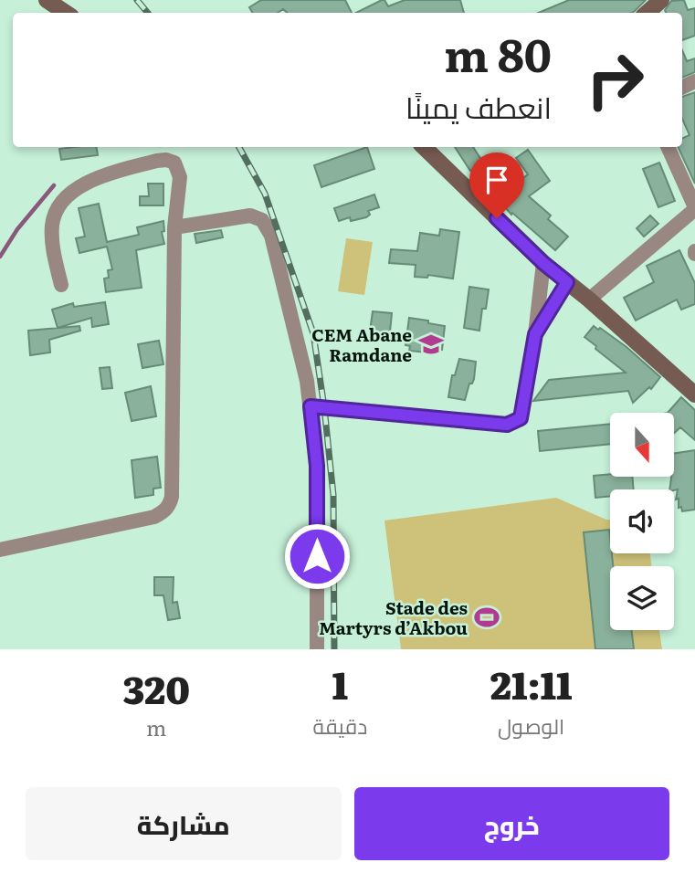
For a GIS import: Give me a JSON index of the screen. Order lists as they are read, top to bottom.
{
  "places": {
    "school or university": ["CEM Abane Ramdane"],
    "sports": ["Stade des Martyrs d’Akbou"]
  },
  "north": "bottom",
  "page": {
    "turn": ["80 m", "انعطف يمينًا"],
    "eta": [
      "21:11",
      "الوصول",
      "1",
      "دقيقة",
      "320",
      "m"
    ],
    "buttons": ["خروج", "مشاركة"]
  }
}
